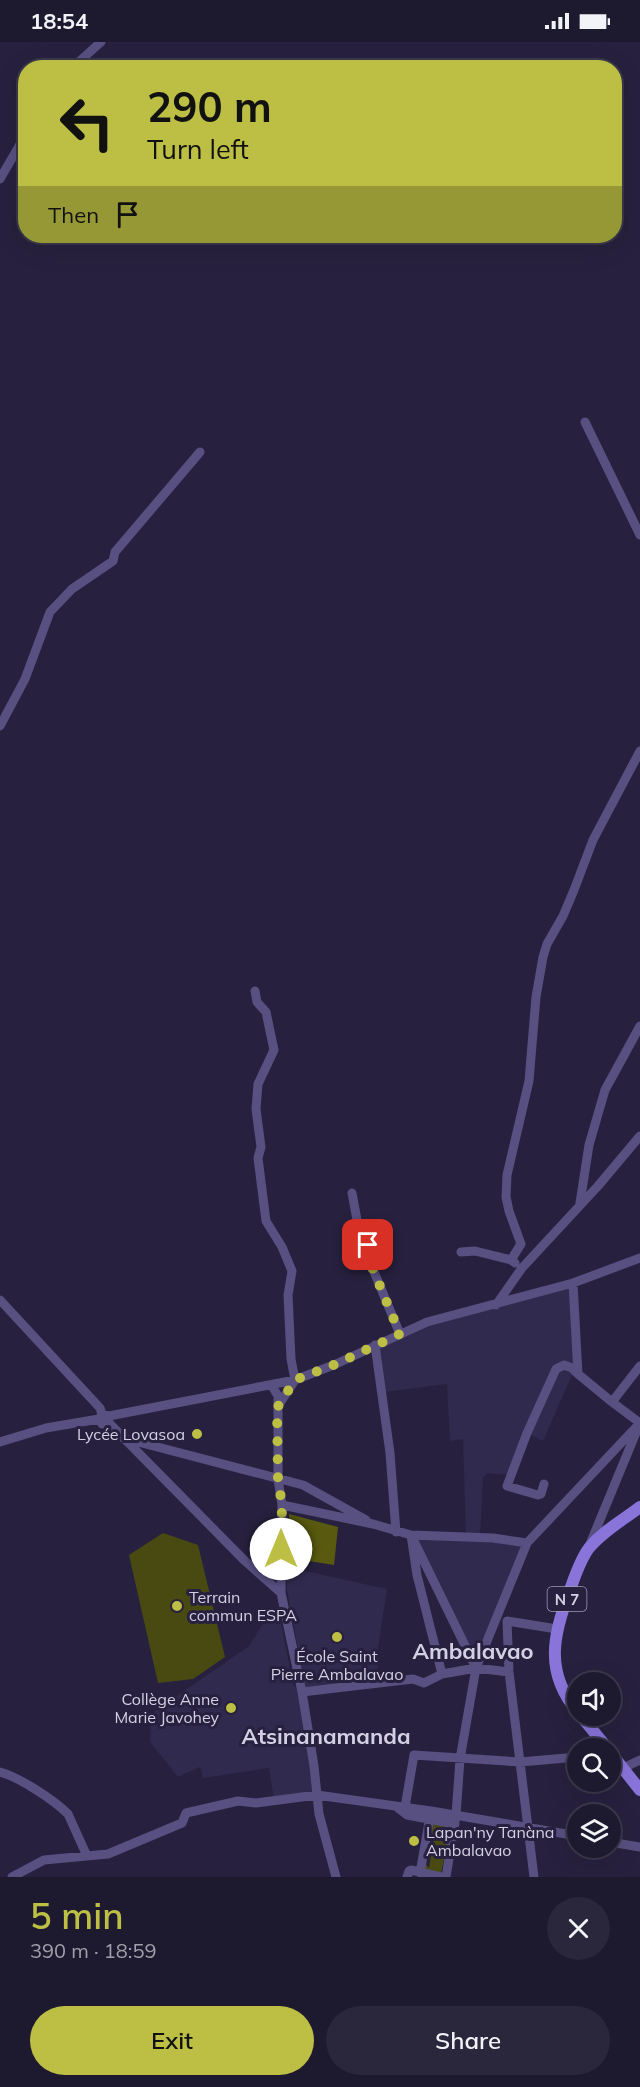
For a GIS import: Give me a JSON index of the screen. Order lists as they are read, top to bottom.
{
  "streets": {
    "main road": ["N 7"]
  },
  "districts": ["Ambalavao", "Atsinanamanda"],
  "places": [
    "Lycée Lovasoa",
    "Terrain commun ESPA",
    "École Saint Pierre Ambalavao",
    "Collège Anne Marie Javohey",
    "Lapan'ny Tanàna Ambalavao"
  ],
  "page": {
    "status": "18:54",
    "turn": ["290 m", "Turn left"],
    "then": "Then",
    "heading": ["5 min", "390 m · 18:59"],
    "buttons": ["Exit", "Share"]
  }
}
